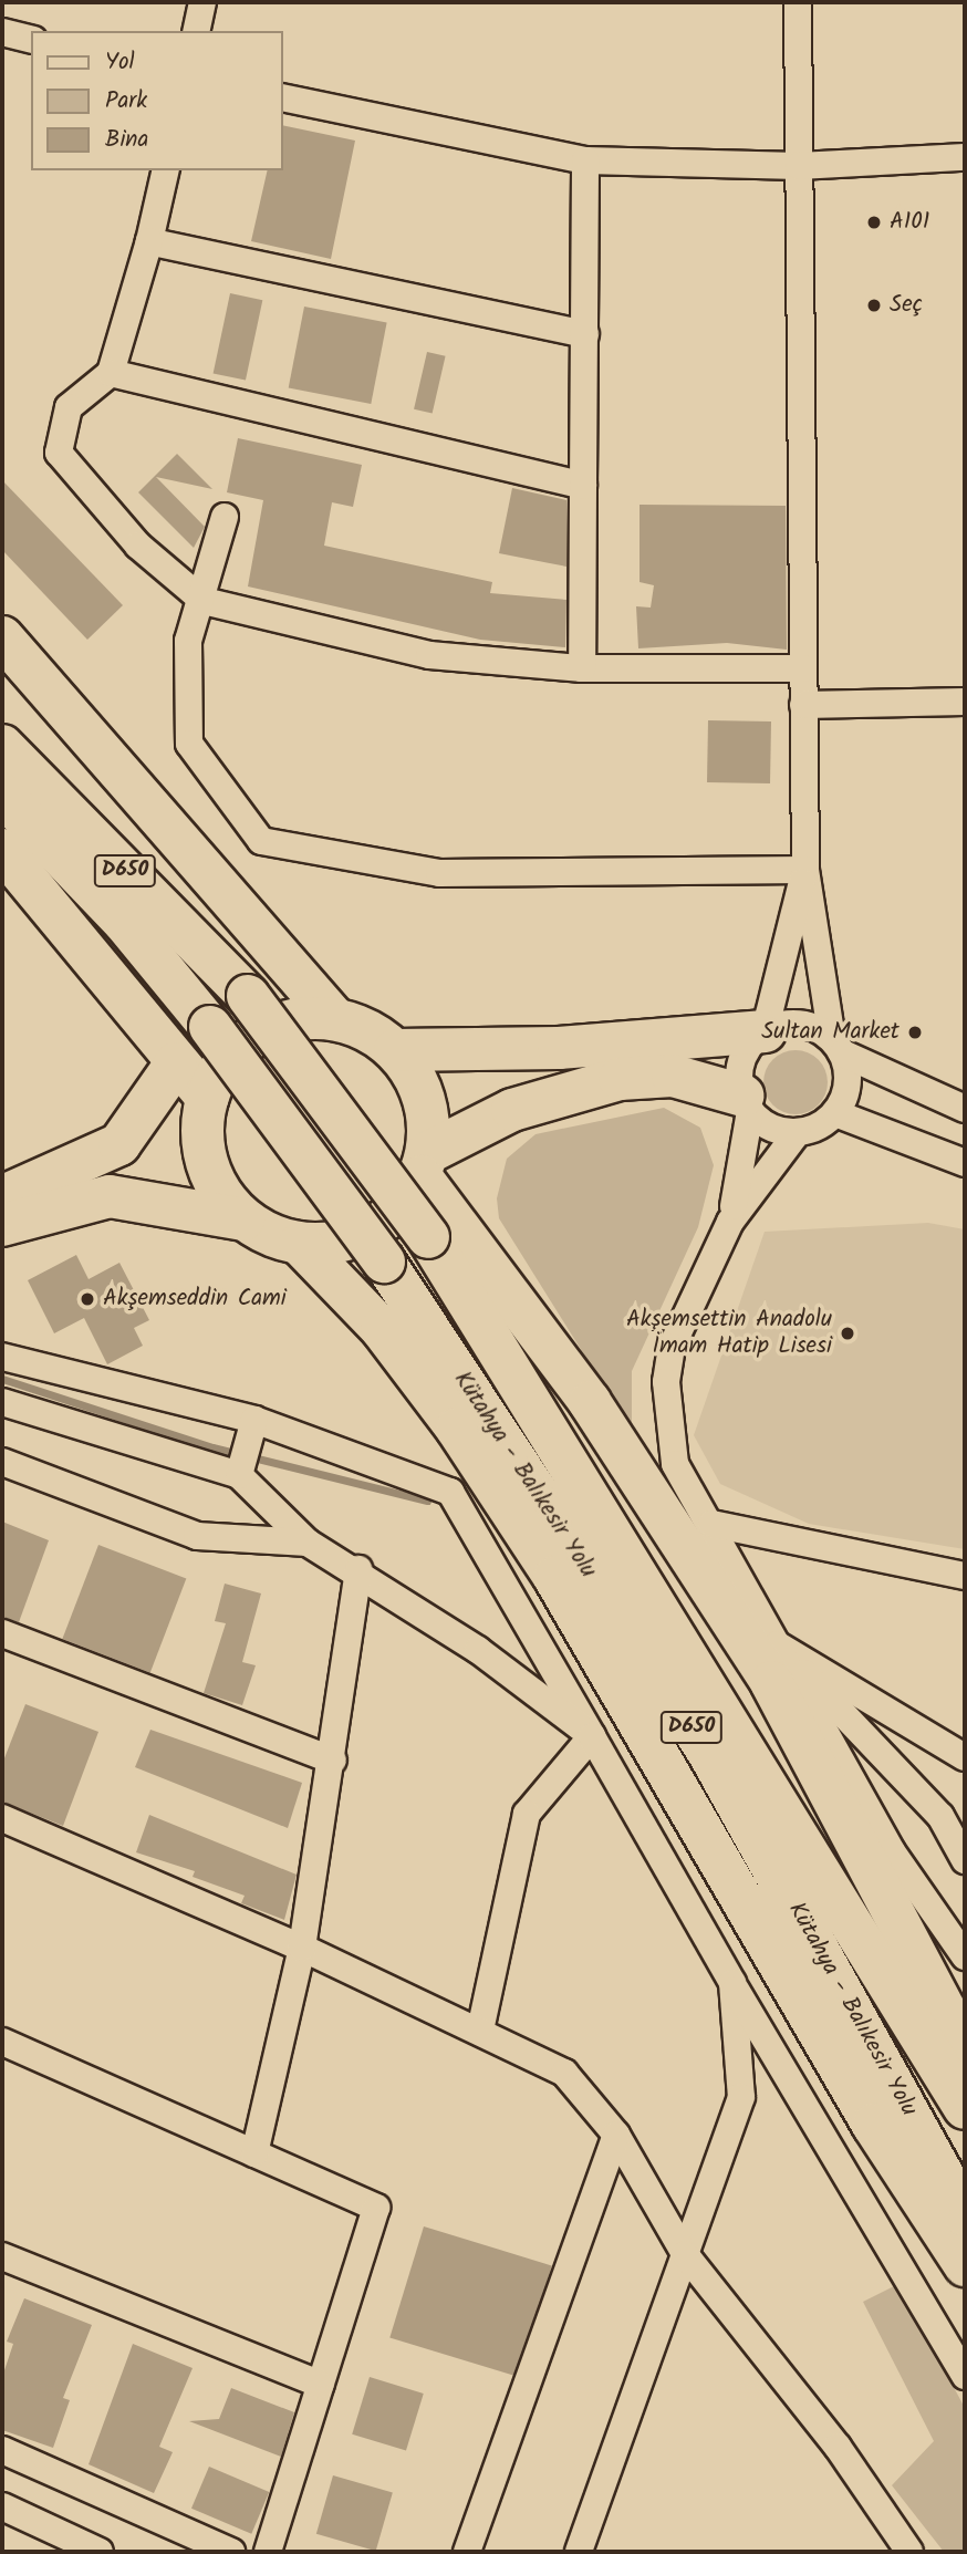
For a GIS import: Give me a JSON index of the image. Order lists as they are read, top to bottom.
{
  "streets": {
    "highway": ["D650", "Kütahya - Balıkesir Yolu"]
  },
  "places": [
    "A101",
    "Seç",
    "Sultan Market",
    "Akşemseddin Cami",
    "Akşemsettin Anadolu İmam Hatip Lisesi"
  ],
  "legend": ["Yol", "Park", "Bina"]
}
